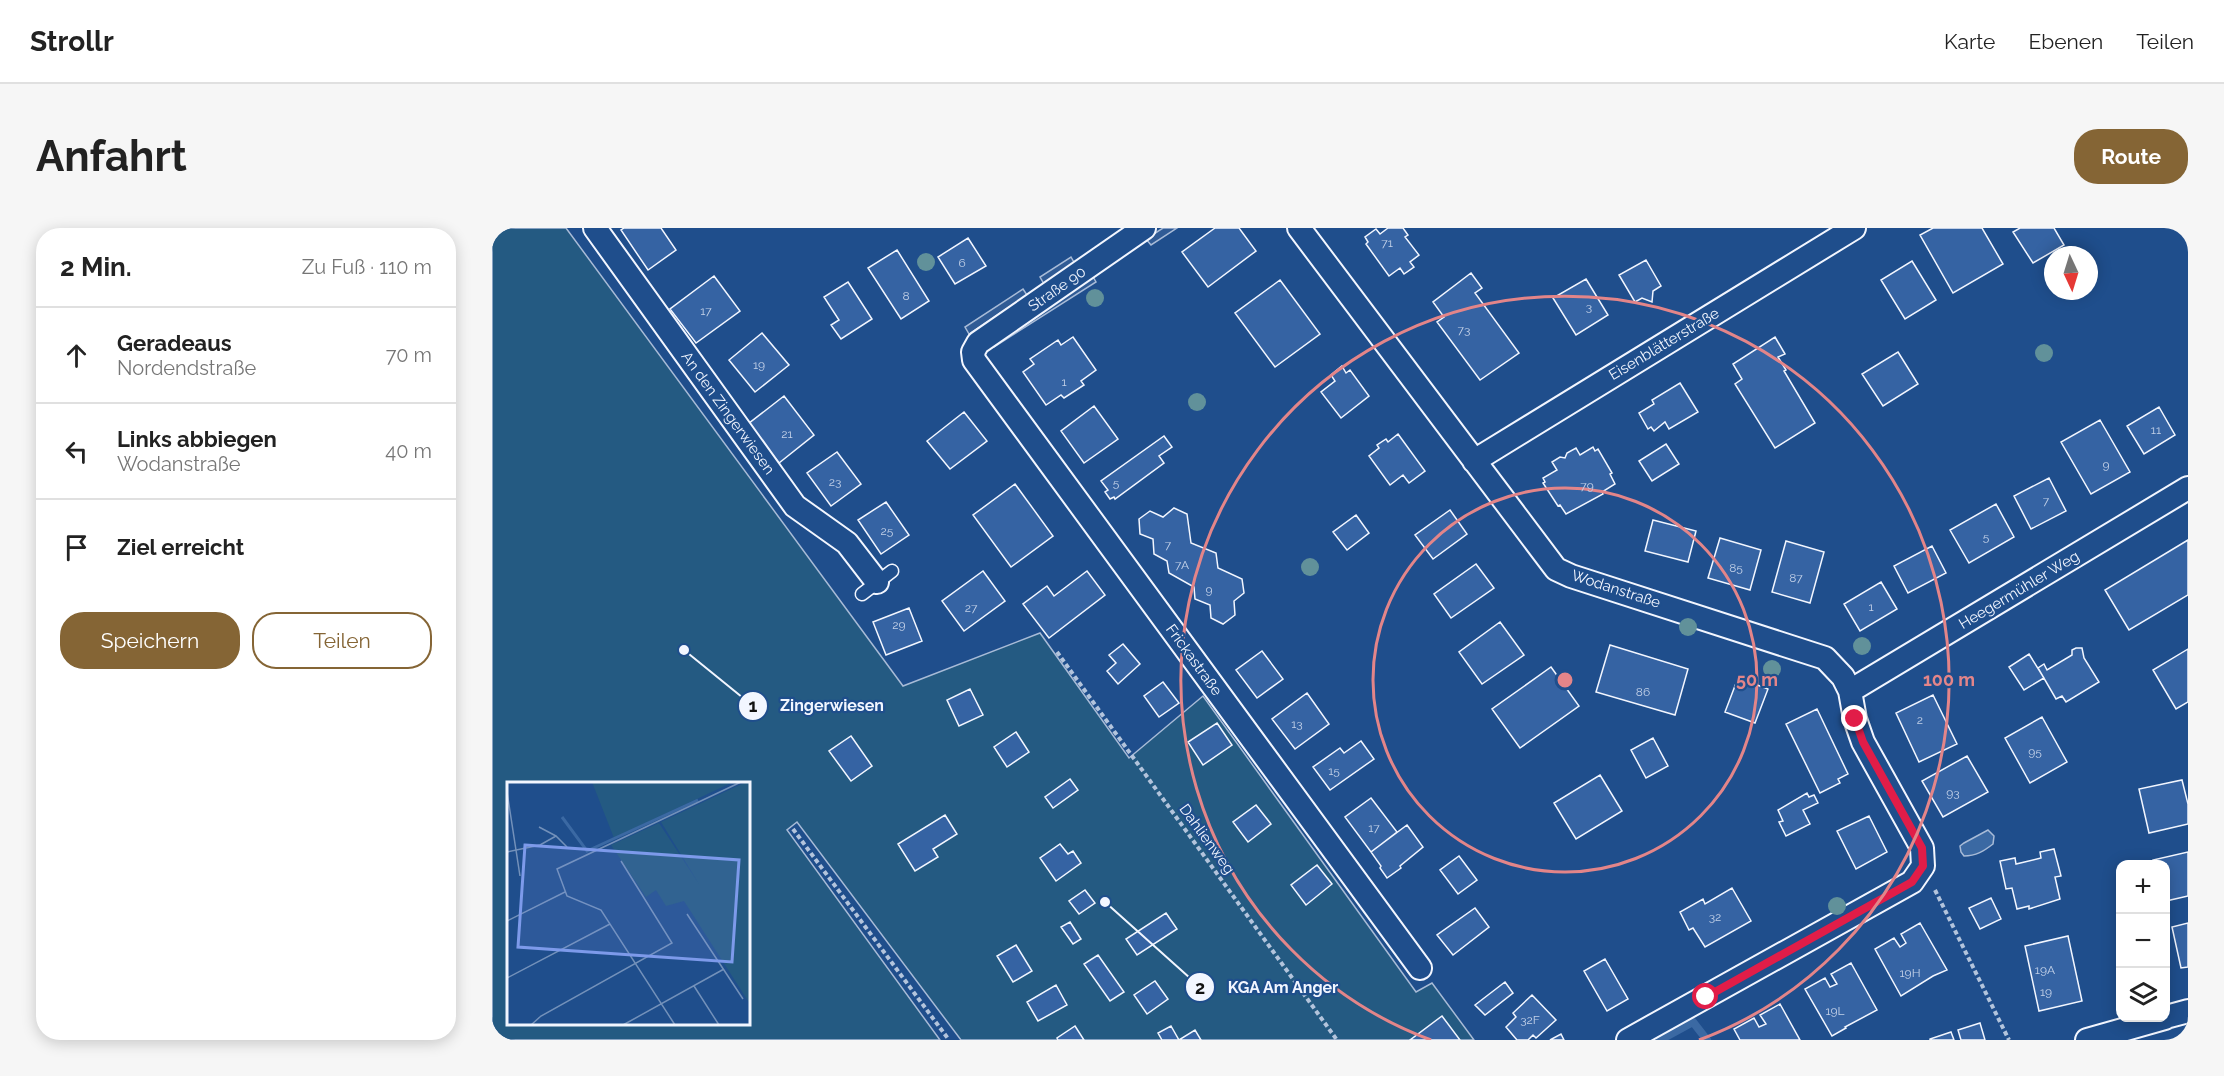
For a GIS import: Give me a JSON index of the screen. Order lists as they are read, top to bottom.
{
  "streets": {
    "street": [
      "Straße 90",
      "Eisenblätterstraße",
      "An den Zingerwiesen",
      "Wodanstraße",
      "Heegermühler Weg",
      "Frickastraße"
    ],
    "path": ["Dahlienweg"]
  },
  "crossings": [
    ["Straße 90", "Frickastraße"],
    ["Eisenblätterstraße", "Wodanstraße"],
    ["Wodanstraße", "Heegermühler Weg"]
  ],
  "places": ["Zingerwiesen", "KGA Am Anger"],
  "house_numbers": [
    "71",
    "6",
    "8",
    "3",
    "17",
    "73",
    "19",
    "1",
    "11",
    "21",
    "9",
    "23",
    "5",
    "79",
    "7",
    "25",
    "5",
    "7",
    "7A",
    "85",
    "87",
    "9",
    "1",
    "27",
    "29",
    "86",
    "2",
    "13",
    "95",
    "15",
    "93",
    "17",
    "32",
    "19A",
    "19H",
    "19",
    "19L",
    "32F"
  ],
  "north": "bottom",
  "page": {
    "header": "Strollr",
    "nav": ["Karte", "Ebenen", "Teilen"],
    "buttons": [
      "Route",
      ["Speichern", "Teilen"]
    ],
    "title": "Anfahrt",
    "heading": ["2 Min.", "Zu Fuß · 110 m"],
    "list": [
      ["Geradeaus", "Nordendstraße", "70 m"],
      ["Links abbiegen", "Wodanstraße", "40 m"],
      "Ziel erreicht"
    ],
    "map_buttons": ["+", "−"]
  },
  "rings": ["50 m", "100 m"]
}
